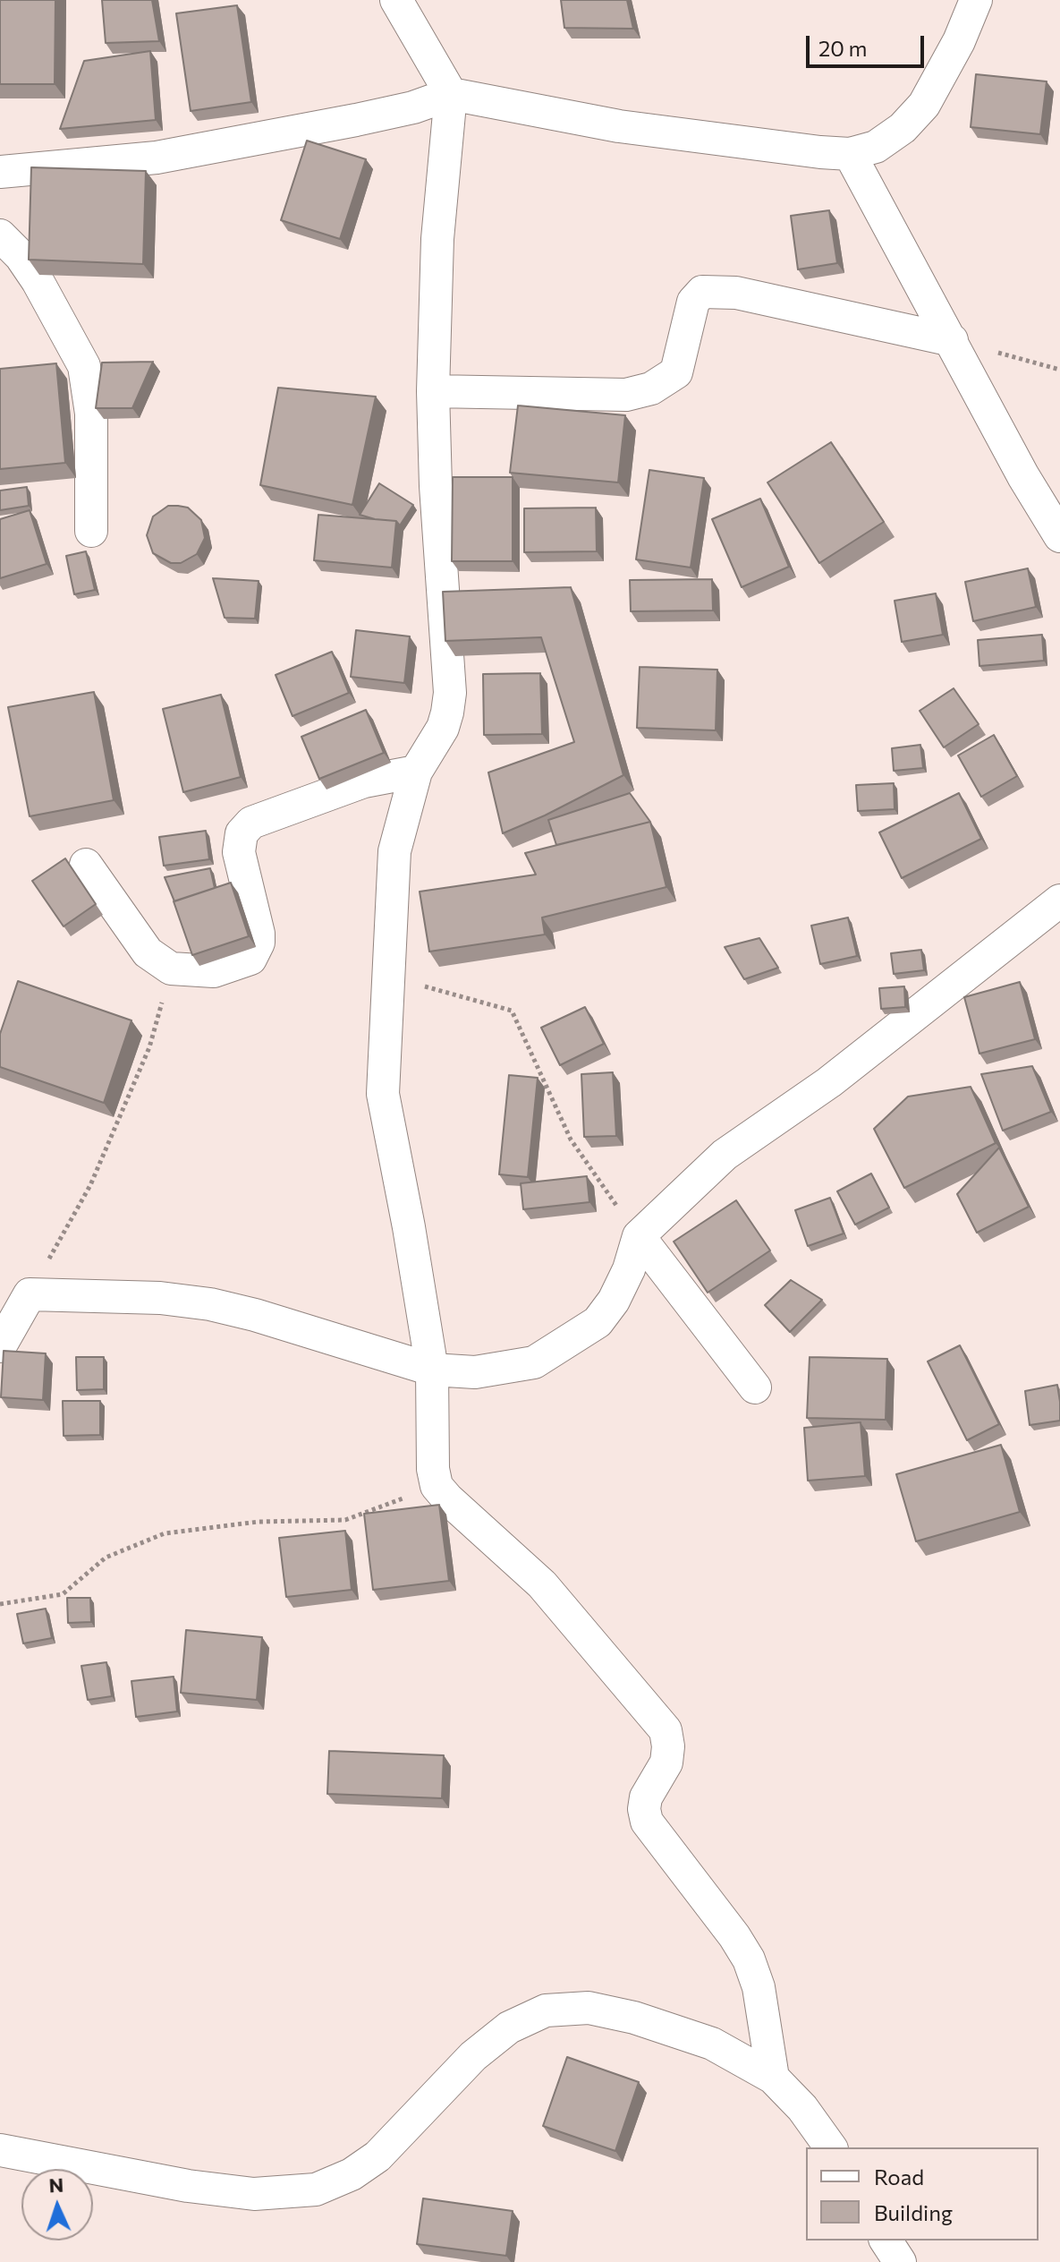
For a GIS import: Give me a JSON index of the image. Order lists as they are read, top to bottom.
{
  "legend": ["Road", "Building"],
  "scale_bar": "20 m",
  "north": "top"
}
